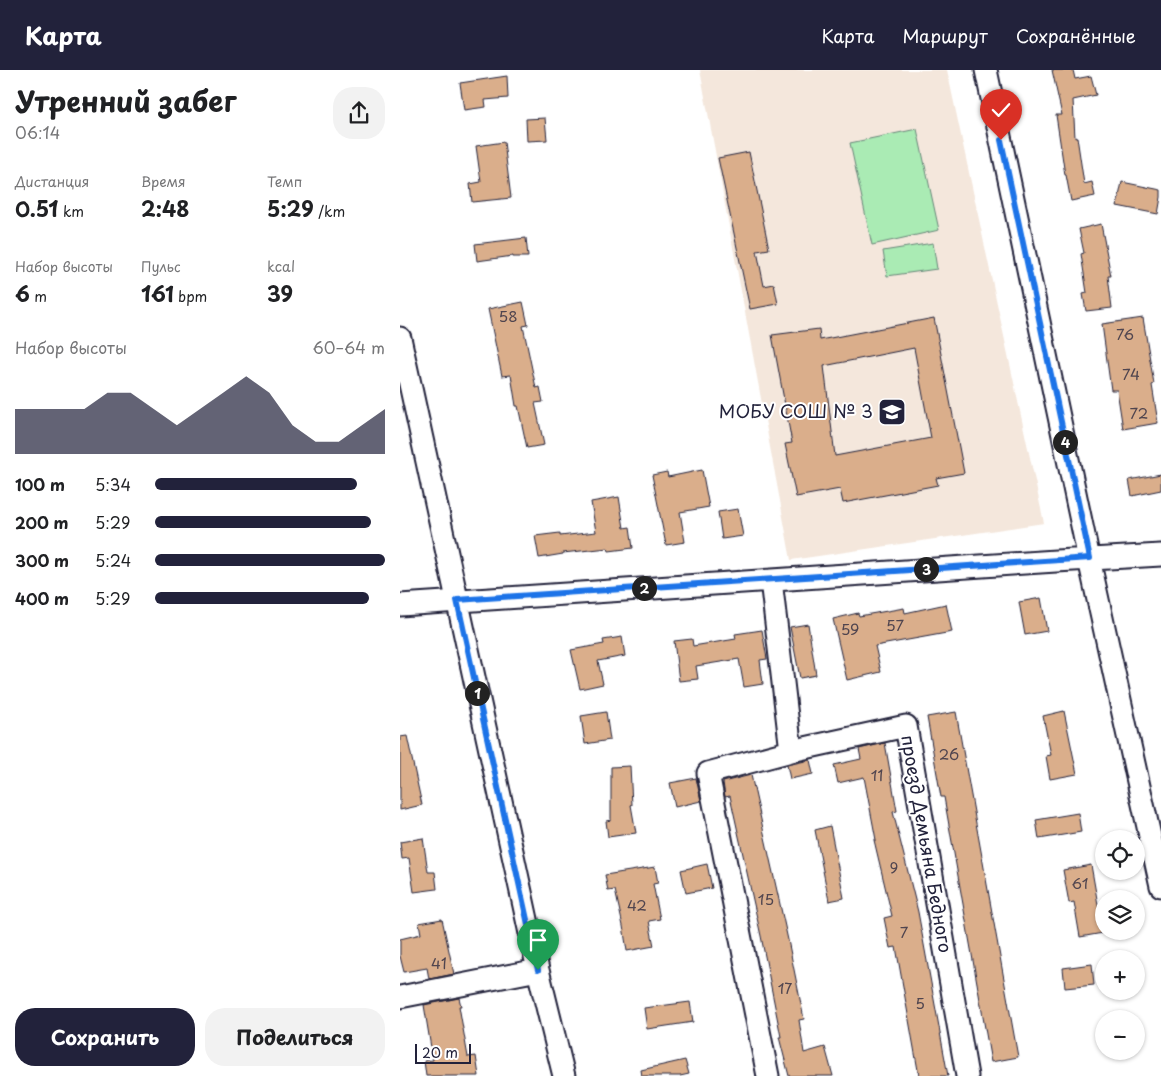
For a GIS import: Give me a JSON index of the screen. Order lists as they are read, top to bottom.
{
  "streets": {
    "street": ["проезд Демьяна Бедного"]
  },
  "places": {
    "school or university": ["МОБУ СОШ № 3"]
  },
  "house_numbers": [
    "58",
    "76",
    "74",
    "72",
    "57",
    "59",
    "26",
    "11",
    "9",
    "61",
    "15",
    "42",
    "7",
    "41",
    "17",
    "5"
  ],
  "scale_bar": "20 m",
  "page": {
    "header": "Карта",
    "nav": ["Карта", "Маршрут", "Сохранённые"],
    "heading": ["Утренний забег", "06:14"],
    "stats": [
      ["Дистанция", "0.51 km"],
      ["Время", "2:48"],
      ["Темп", "5:29 /km"],
      ["Набор высоты", "6 m"],
      ["Пульс", "161 bpm"],
      ["kcal", "39"]
    ],
    "chart": ["Набор высоты", "60–64 m"],
    "pins": [
      "4",
      "3",
      "2",
      "1"
    ],
    "list": [
      {
        "name": "100 m",
        "note": "5:34"
      },
      {
        "name": "200 m",
        "note": "5:29"
      },
      {
        "name": "300 m",
        "note": "5:24"
      },
      {
        "name": "400 m",
        "note": "5:29"
      }
    ],
    "map_buttons": ["+", "−"],
    "buttons": ["Сохранить", "Поделиться"],
    "scale": "20 m"
  }
}
